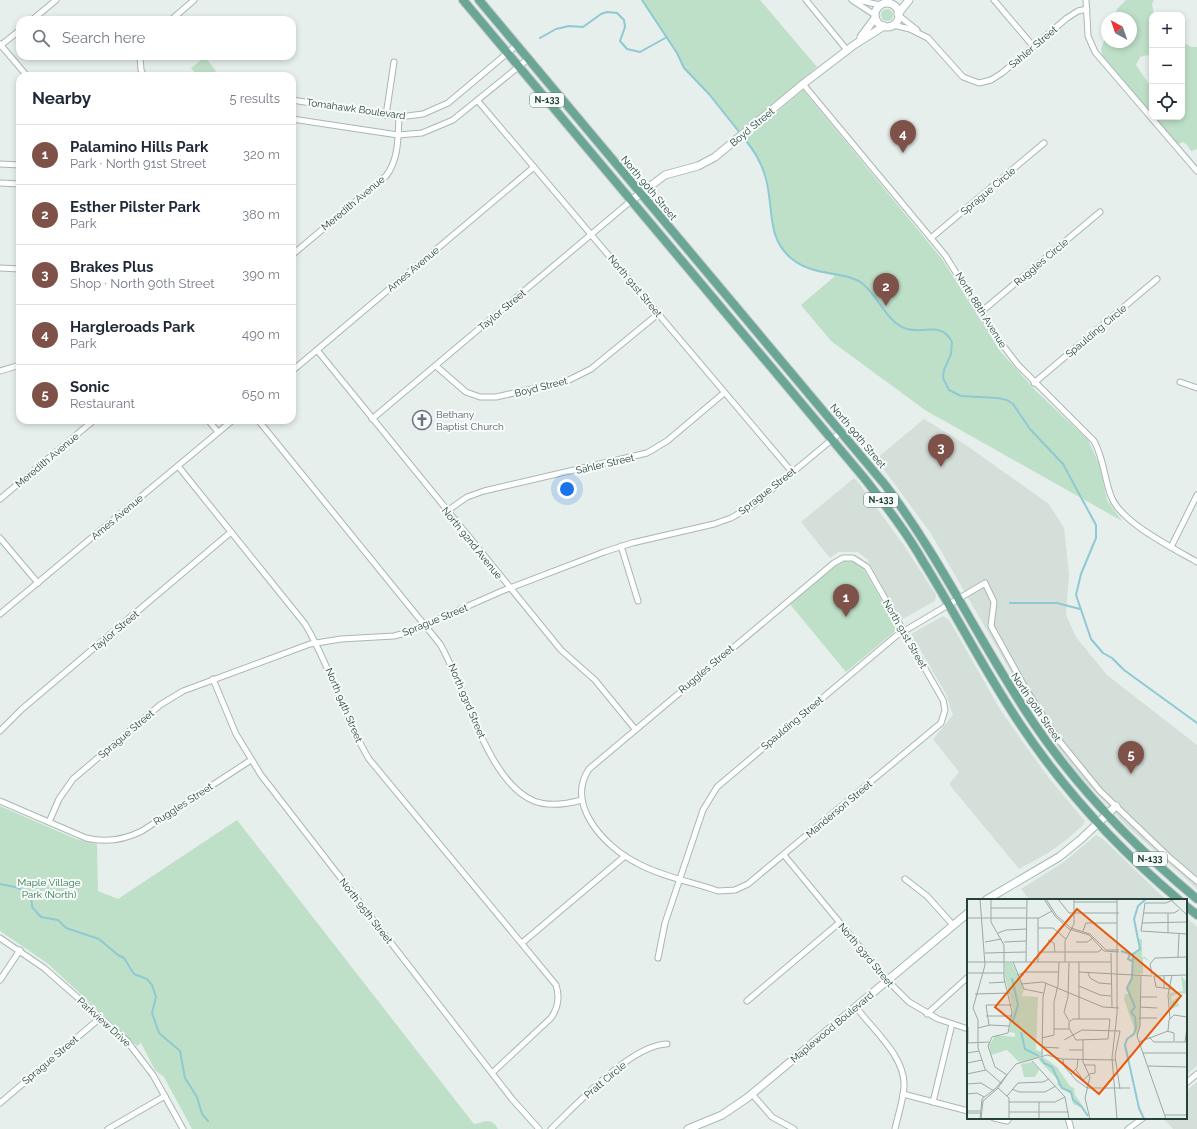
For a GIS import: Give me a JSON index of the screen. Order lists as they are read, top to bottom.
{
  "streets": {
    "main road": ["N-133", "North 90th Street"],
    "street": [
      "Sahler Street",
      "Tomahawk Boulevard",
      "Boyd Street",
      "Sprague Circle",
      "Meredith Avenue",
      "Ruggles Circle",
      "Ames Avenue",
      "North 91st Street",
      "Taylor Street",
      "North 88th Avenue",
      "Spaulding Circle",
      "Sprague Street",
      "North 92nd Avenue",
      "Ruggles Street",
      "North 93rd Street",
      "North 94th Street",
      "Spaulding Street",
      "Manderson Street",
      "North 95th Street",
      "Parkview Drive",
      "Maplewood Boulevard",
      "Pratt Circle"
    ]
  },
  "crossings": [
    ["Sahler Street", "North 91st Street"],
    ["Sahler Street", "North 92nd Avenue"],
    ["N-133", "Tomahawk Boulevard"],
    ["N-133", "Boyd Street"],
    ["N-133", "Taylor Street"],
    ["N-133", "Sprague Street"],
    ["N-133", "Spaulding Street"],
    ["Tomahawk Boulevard", "North 90th Street"],
    ["Tomahawk Boulevard", "Meredith Avenue"],
    ["Tomahawk Boulevard", "North 91st Street"],
    ["Boyd Street", "North 90th Street"],
    ["Boyd Street", "North 91st Street"],
    ["Boyd Street", "Taylor Street"],
    ["Boyd Street", "North 88th Avenue"],
    ["North 90th Street", "Sprague Street"],
    ["North 90th Street", "Spaulding Street"],
    ["Sprague Circle", "North 88th Avenue"],
    ["Ruggles Circle", "North 88th Avenue"],
    ["Ames Avenue", "North 91st Street"],
    ["Ames Avenue", "North 92nd Avenue"],
    ["Ames Avenue", "North 94th Street"],
    ["North 91st Street", "Taylor Street"],
    ["North 91st Street", "Sprague Street"],
    ["North 91st Street", "Ruggles Street"],
    ["North 91st Street", "Spaulding Street"],
    ["North 91st Street", "Manderson Street"],
    ["Taylor Street", "North 92nd Avenue"],
    ["Taylor Street", "North 94th Street"],
    ["North 88th Avenue", "Spaulding Circle"],
    ["Sprague Street", "North 92nd Avenue"],
    ["Sprague Street", "Ruggles Street"],
    ["Sprague Street", "North 93rd Street"],
    ["Sprague Street", "North 94th Street"],
    ["Sprague Street", "North 95th Street"],
    ["Sprague Street", "Parkview Drive"],
    ["North 92nd Avenue", "Ruggles Street"],
    ["Ruggles Street", "North 93rd Street"],
    ["Ruggles Street", "North 95th Street"],
    ["North 93rd Street", "Manderson Street"],
    ["North 93rd Street", "Maplewood Boulevard"],
    ["North 94th Street", "North 95th Street"],
    ["Spaulding Street", "Manderson Street"]
  ],
  "parks": ["Maple Village Park (North)"],
  "places": {
    "church": ["Bethany Baptist Church"]
  },
  "north": "top left",
  "page": {
    "map_buttons": ["+", "−"],
    "search": "Search here",
    "heading": ["Nearby", "5 results"],
    "pins": [
      "4",
      "2",
      "3",
      "1",
      "5"
    ],
    "list": [
      {
        "mark": "1",
        "name": "Palamino Hills Park",
        "note": "Park · North 91st Street",
        "value": "320 m"
      },
      {
        "mark": "2",
        "name": "Esther Pilster Park",
        "note": "Park",
        "value": "380 m"
      },
      {
        "mark": "3",
        "name": "Brakes Plus",
        "note": "Shop · North 90th Street",
        "value": "390 m"
      },
      {
        "mark": "4",
        "name": "Hargleroads Park",
        "note": "Park",
        "value": "490 m"
      },
      {
        "mark": "5",
        "name": "Sonic",
        "note": "Restaurant",
        "value": "650 m"
      }
    ]
  }
}
